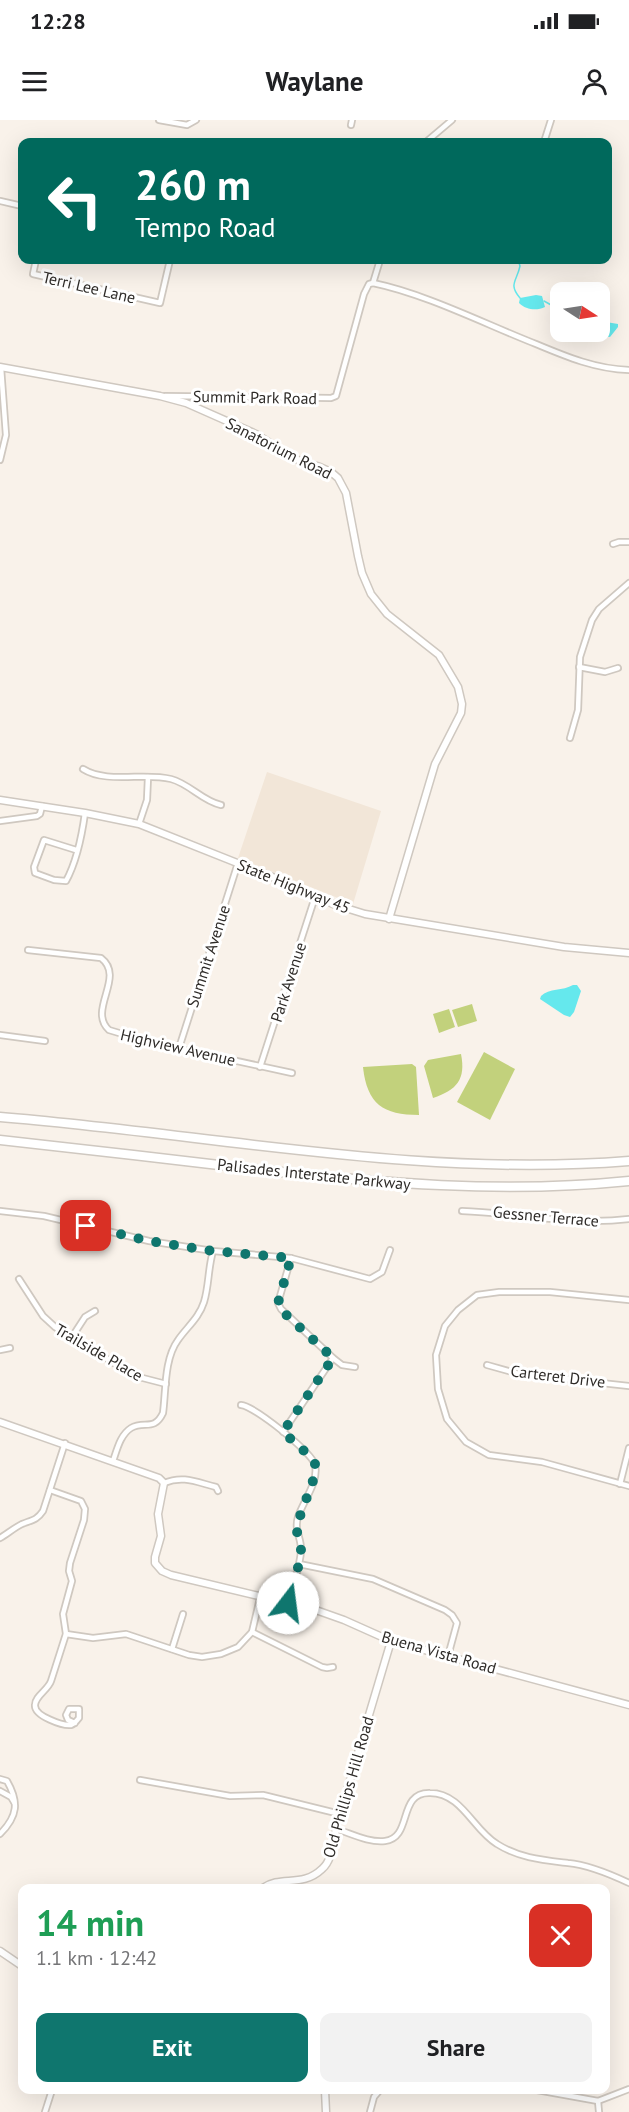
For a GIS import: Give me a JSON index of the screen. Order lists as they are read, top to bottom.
{
  "streets": {
    "highway": ["Palisades Interstate Parkway"],
    "street": [
      "Terri Lee Lane",
      "Summit Park Road",
      "Sanatorium Road",
      "State Highway 45",
      "Summit Avenue",
      "Park Avenue",
      "Highview Avenue",
      "Gessner Terrace",
      "Trailside Place",
      "Carteret Drive",
      "Buena Vista Road",
      "Old Phillips Hill Road"
    ]
  },
  "crossings": [
    ["Summit Park Road", "Sanatorium Road"],
    ["Sanatorium Road", "State Highway 45"],
    ["State Highway 45", "Summit Avenue"],
    ["State Highway 45", "Park Avenue"],
    ["Summit Avenue", "Highview Avenue"],
    ["Park Avenue", "Highview Avenue"],
    ["Buena Vista Road", "Old Phillips Hill Road"]
  ],
  "north": "right",
  "page": {
    "status": "12:28",
    "header": "Waylane",
    "turn": ["260 m", "Tempo Road"],
    "heading": ["14 min", "1.1 km · 12:42"],
    "buttons": ["Exit", "Share"]
  }
}
